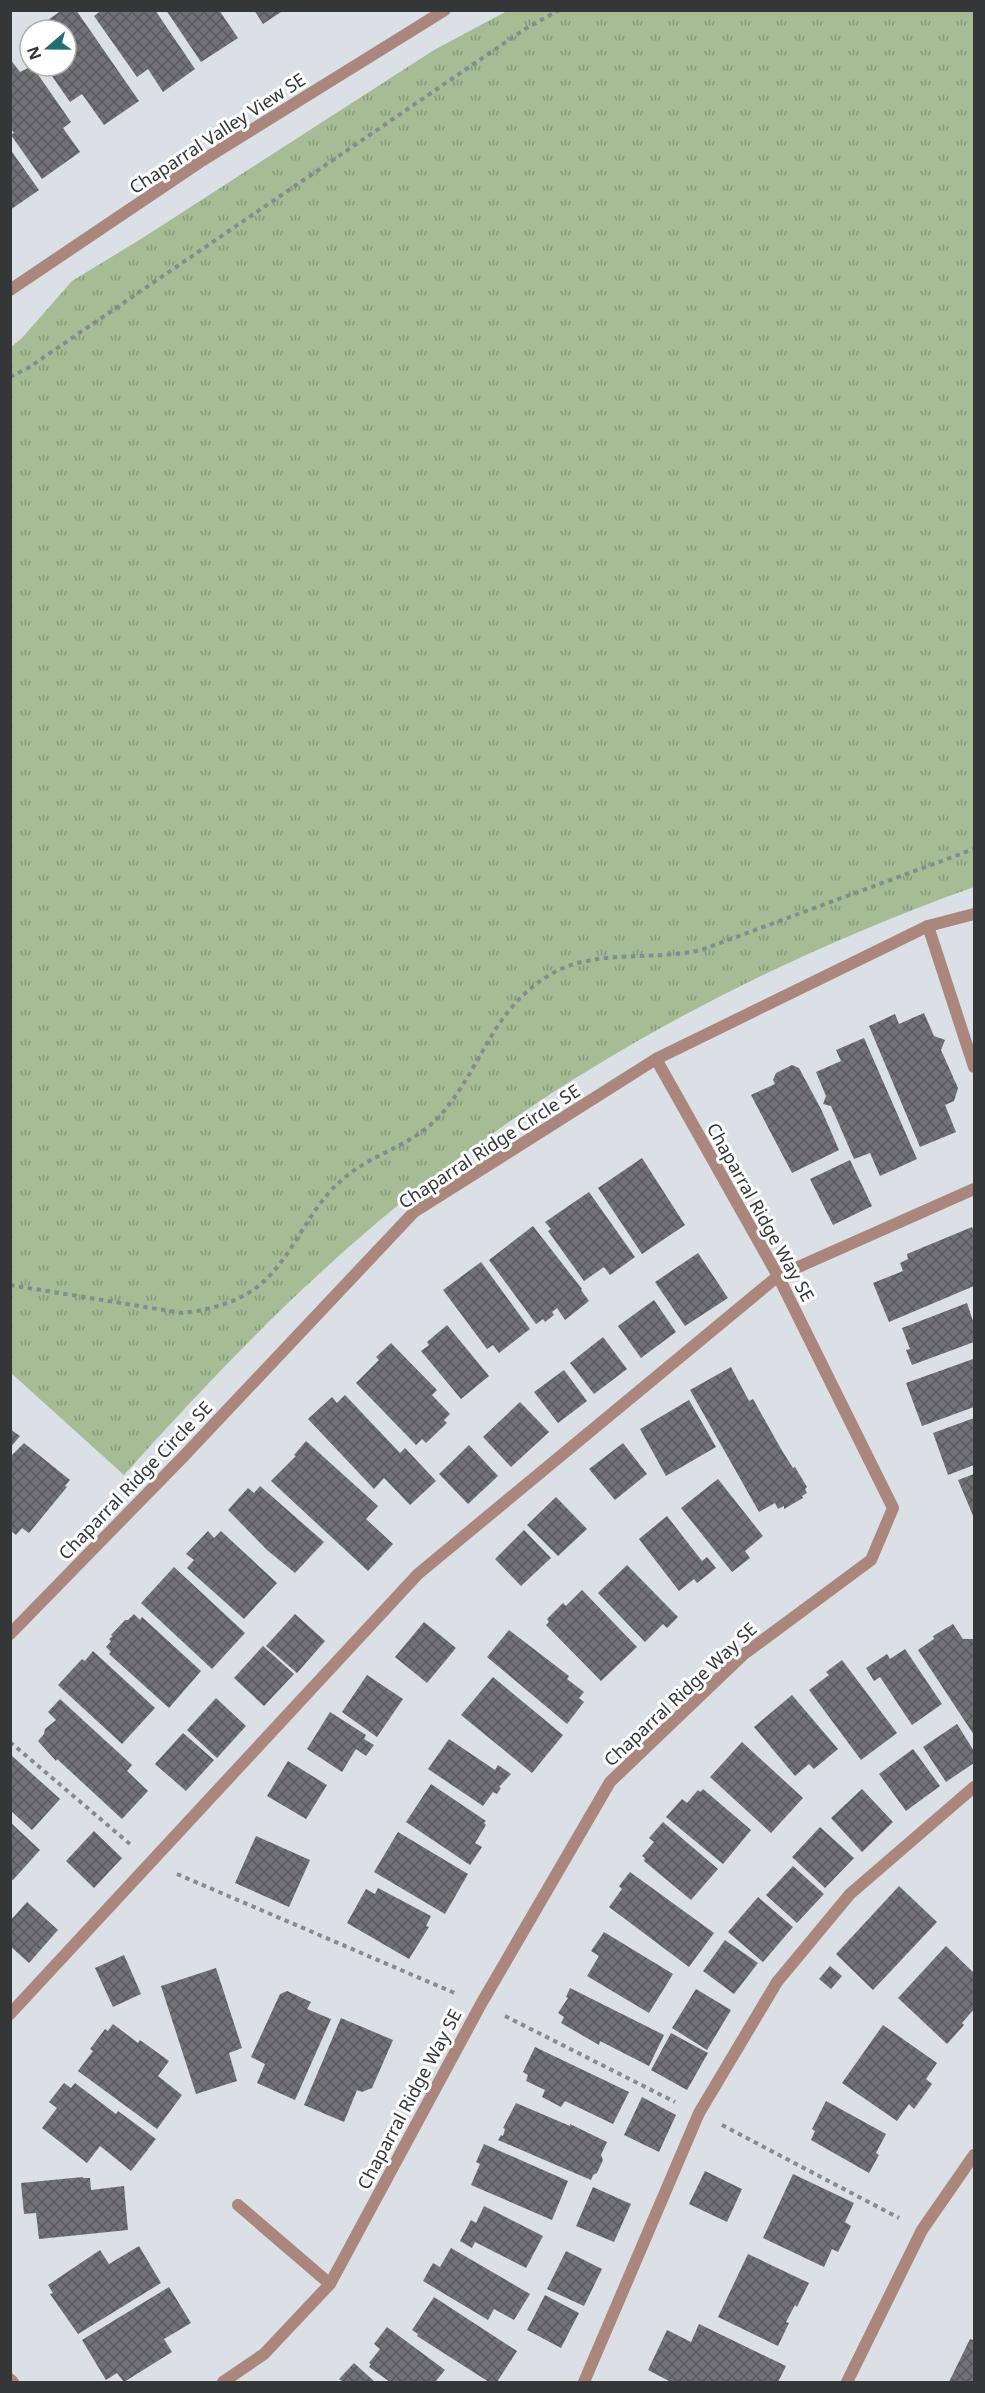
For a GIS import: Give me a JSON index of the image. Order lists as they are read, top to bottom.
{
  "streets": {
    "street": ["Chaparral Valley View SE", "Chaparral Ridge Circle SE", "Chaparral Ridge Way SE"]
  },
  "crossings": [
    ["Chaparral Ridge Circle SE", "Chaparral Ridge Way SE"]
  ],
  "north": "left"
}
